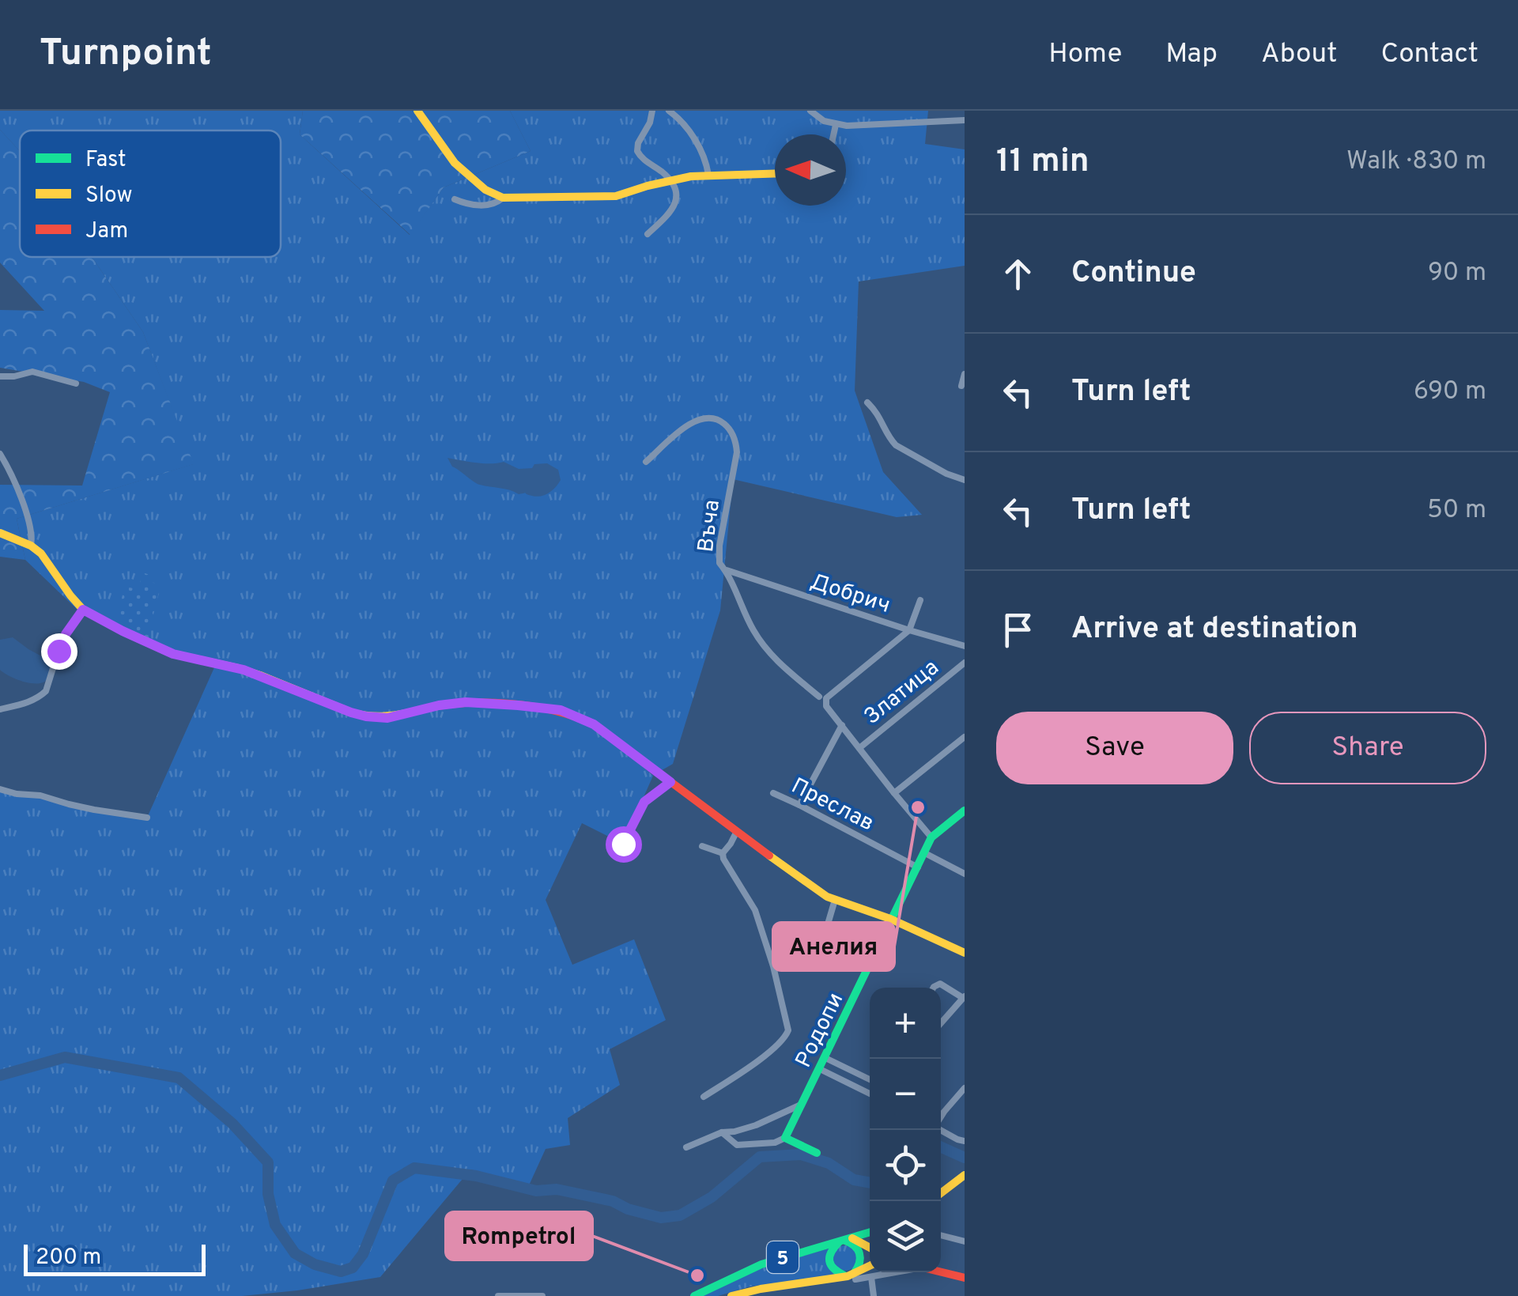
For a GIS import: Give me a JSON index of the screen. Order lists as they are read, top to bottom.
{
  "streets": {
    "street": [
      "Въча",
      "Добрич",
      "Златица",
      "Преслав",
      "Родопи",
      "5"
    ]
  },
  "crossings": [
    ["Въча", "Добрич"],
    ["Въча", "Златица"],
    ["Въча", "Родопи"],
    ["Преслав", "Родопи"]
  ],
  "places": ["Анелия", "Rompetrol"],
  "legend": ["Fast", "Slow", "Jam"],
  "scale_bar": "200 m",
  "north": "left",
  "page": {
    "header": "Turnpoint",
    "nav": [
      "Home",
      "Map",
      "About",
      "Contact"
    ],
    "heading": ["11 min", "Walk · 830 m"],
    "list": [
      ["Continue", "90 m"],
      ["Turn left", "690 m"],
      ["Turn left", "50 m"],
      "Arrive at destination"
    ],
    "buttons": ["Save", "Share"],
    "map_buttons": ["+", "−"],
    "scale": "200 m"
  }
}
